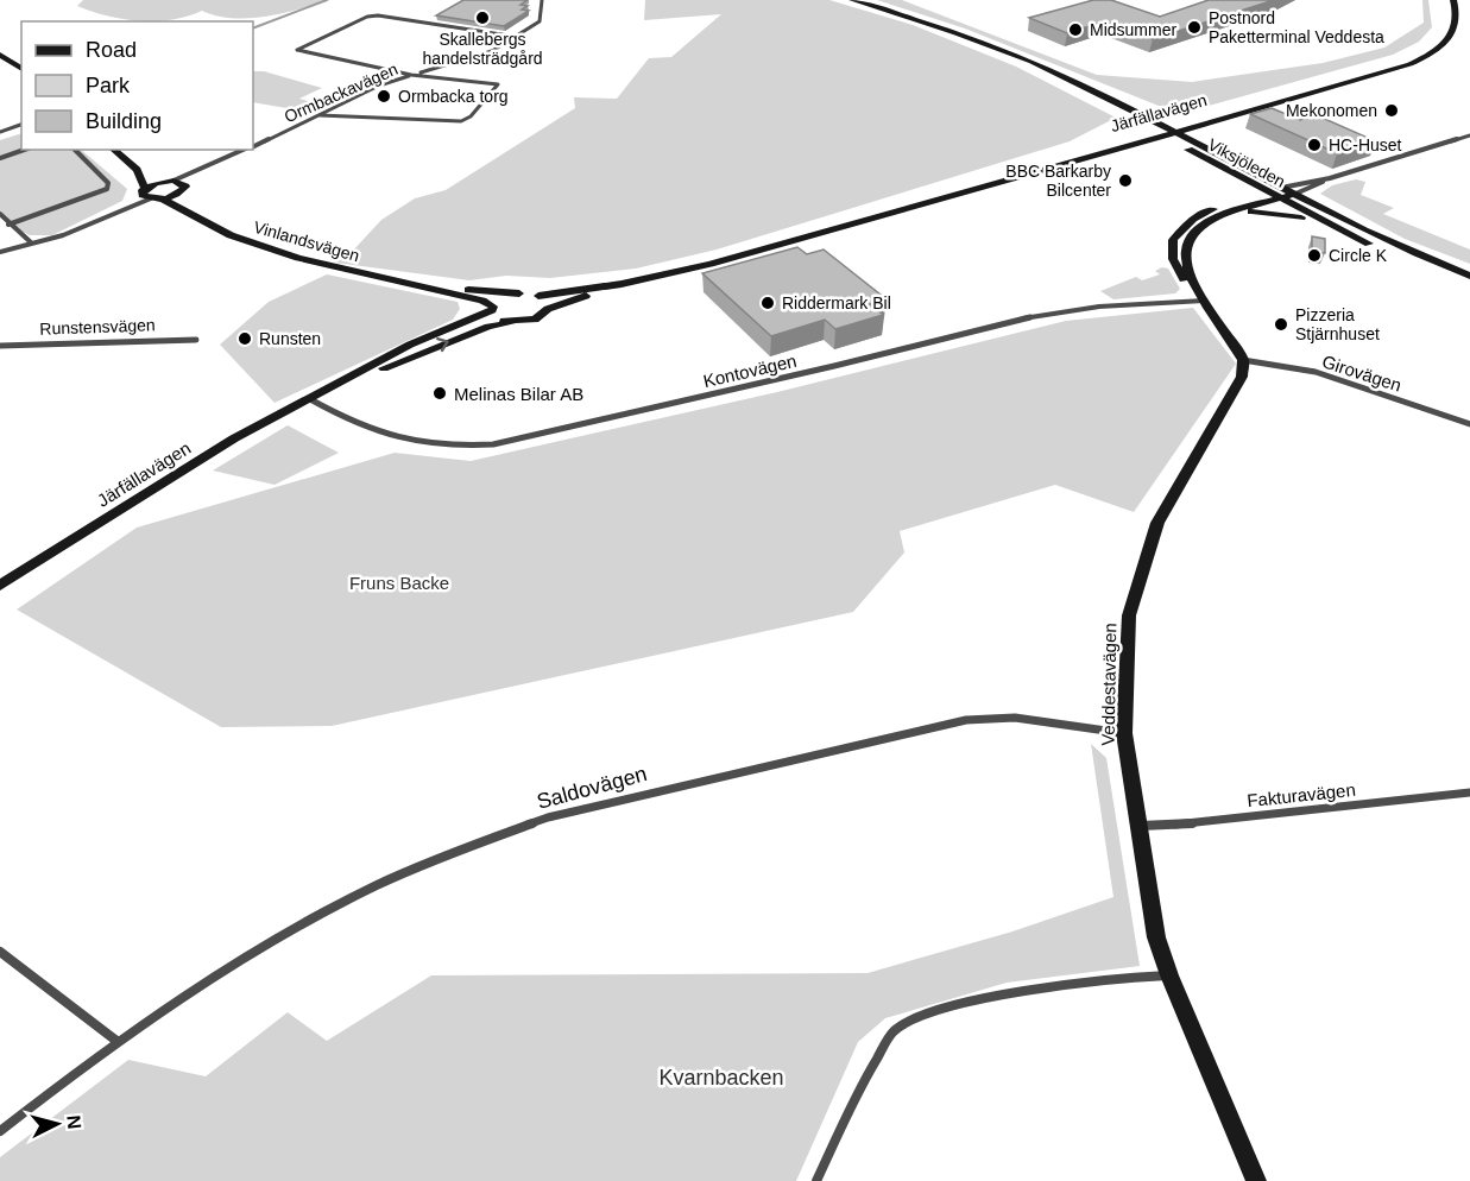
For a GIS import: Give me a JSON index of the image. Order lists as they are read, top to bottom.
{
  "streets": {
    "street": [
      "Ormbackavägen",
      "Järfällavägen",
      "Viksjöleden",
      "Vinlandsvägen",
      "Runstensvägen",
      "Kontovägen",
      "Girovägen",
      "Veddestavägen",
      "Saldovägen",
      "Fakturavägen"
    ]
  },
  "crossings": [
    ["Järfällavägen", "Viksjöleden"],
    ["Järfällavägen", "Vinlandsvägen"],
    ["Järfällavägen", "Kontovägen"],
    ["Girovägen", "Veddestavägen"],
    ["Veddestavägen", "Saldovägen"],
    ["Veddestavägen", "Fakturavägen"]
  ],
  "parks": ["Fruns Backe", "Kvarnbacken"],
  "places": [
    "Skallebergs handelsträdgård",
    "Postnord Paketterminal Veddesta",
    "Midsummer",
    "Ormbacka torg",
    "Mekonomen",
    "HC-Huset",
    "BBC Barkarby Bilcenter",
    "Circle K",
    "Riddermark Bil",
    "Pizzeria Stjärnhuset",
    "Runsten",
    "Melinas Bilar AB"
  ],
  "legend": ["Road", "Park", "Building"],
  "north": "right"
}
